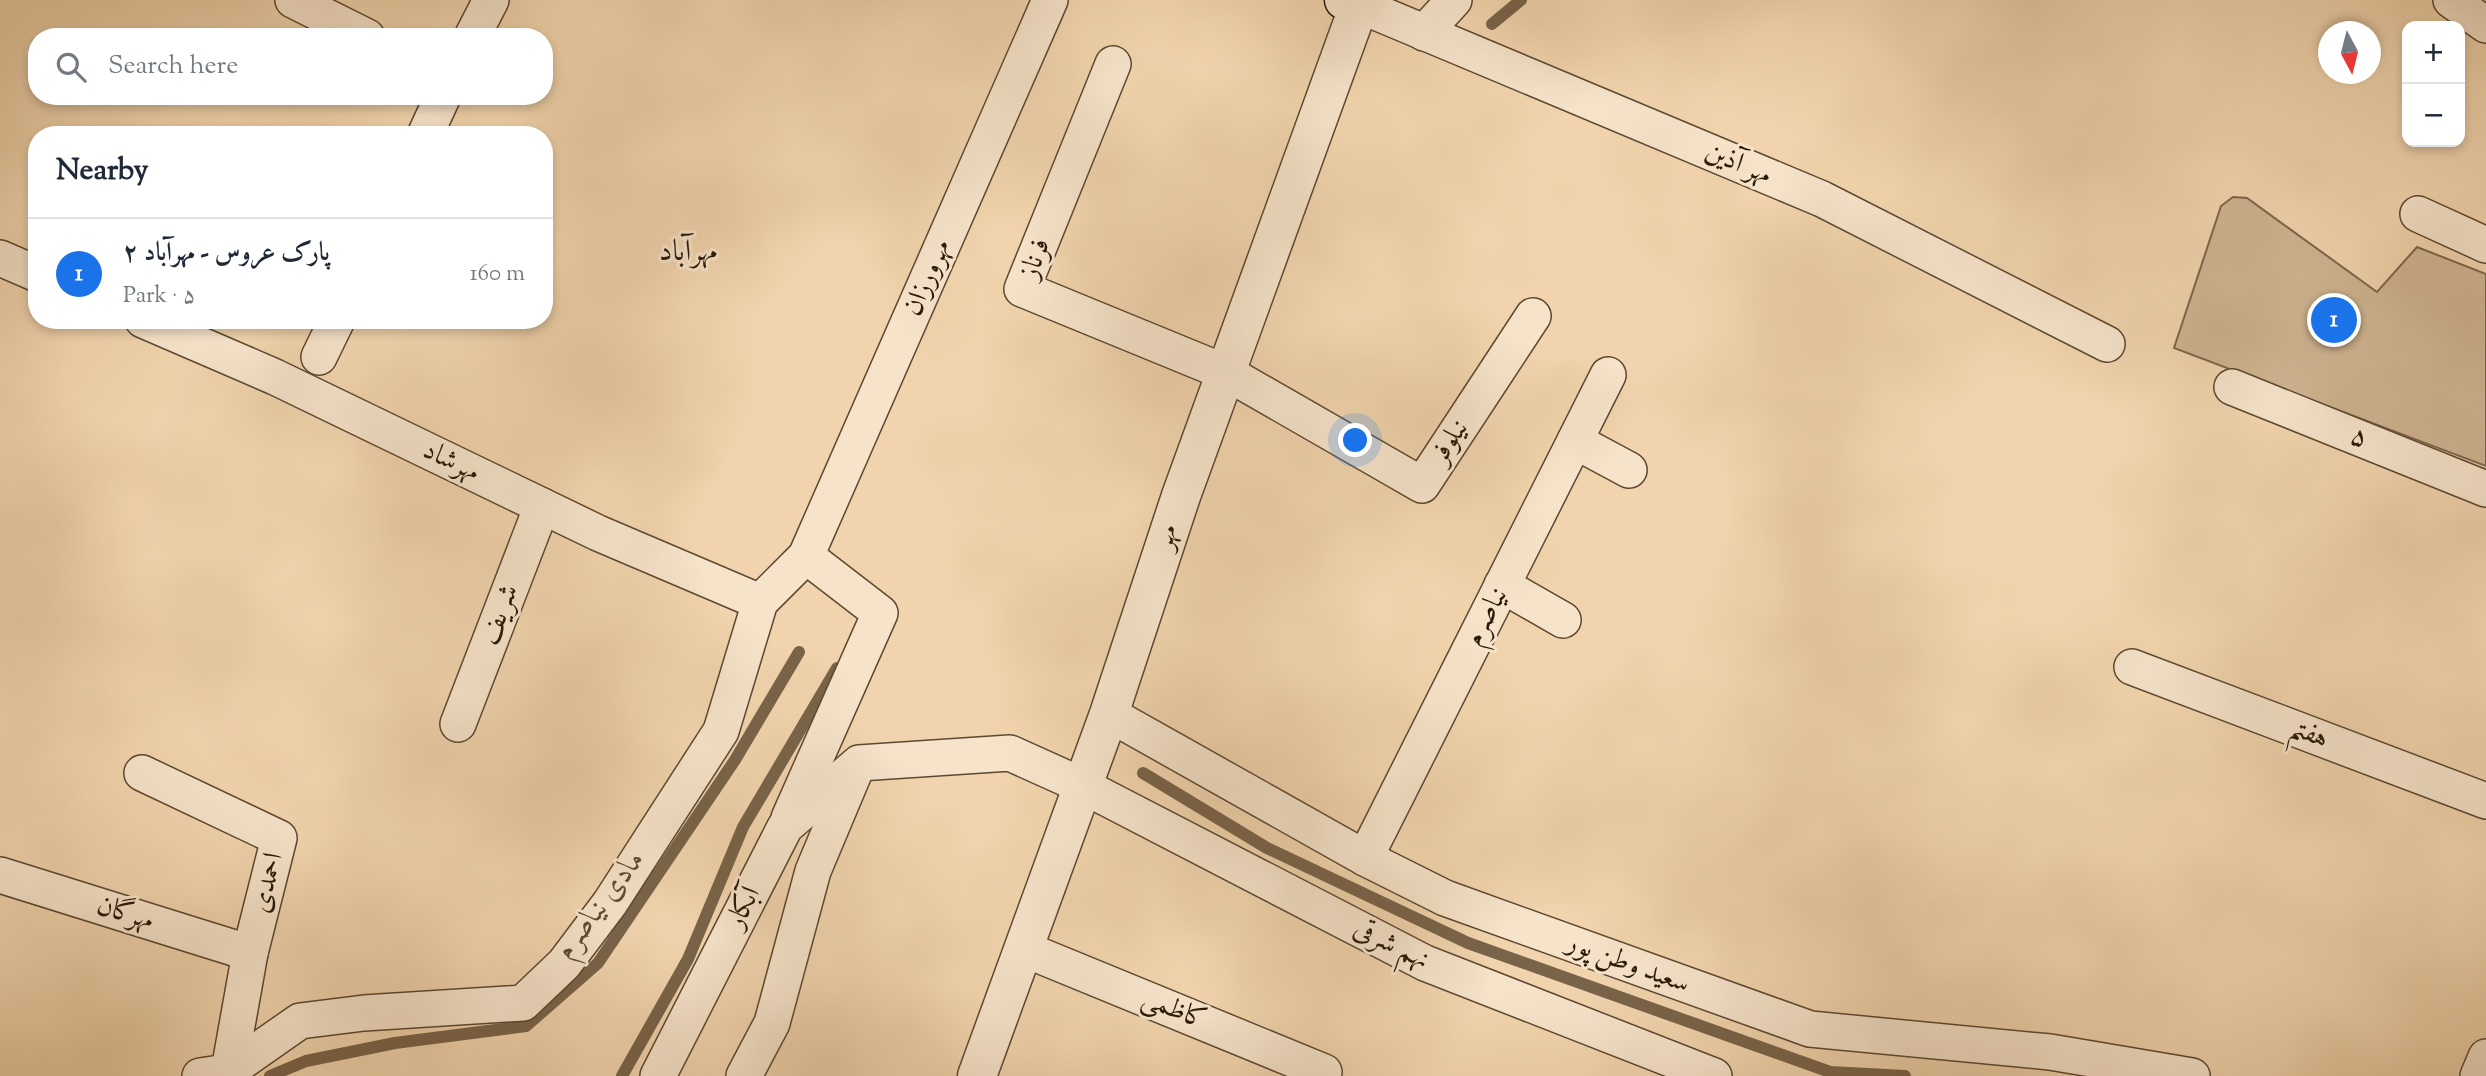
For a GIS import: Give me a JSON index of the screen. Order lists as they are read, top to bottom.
{
  "streets": {
    "street": [
      "مهر آذین",
      "فرناز",
      "مهرورزان",
      "۵",
      "نیلوفر",
      "مهرشاد",
      "مهر",
      "شریف",
      "نیاصرم",
      "هفتم",
      "احمدی",
      "آبکار",
      "مهرگان",
      "نهم شرقی",
      "سعید وطن پور",
      "کاظمی"
    ]
  },
  "crossings": [
    ["مهر آذین", "مهر"],
    ["فرناز", "نیلوفر"],
    ["فرناز", "مهر"],
    ["نیلوفر", "مهر"],
    ["مهرشاد", "شریف"],
    ["مهر", "نهم شرقی"],
    ["مهر", "سعید وطن پور"],
    ["مهر", "کاظمی"],
    ["نیاصرم", "سعید وطن پور"],
    ["احمدی", "مهرگان"]
  ],
  "districts": ["مهرآباد"],
  "water": ["مادی نیاصرم"],
  "north": "bottom",
  "page": {
    "map_buttons": ["+", "−"],
    "search": "Search here",
    "heading": "Nearby",
    "list": [
      {
        "mark": "1",
        "name": "پارک عروس - مهرآباد ۲",
        "note": "Park · ۵",
        "value": "160 m"
      }
    ],
    "pins": "1"
  }
}
